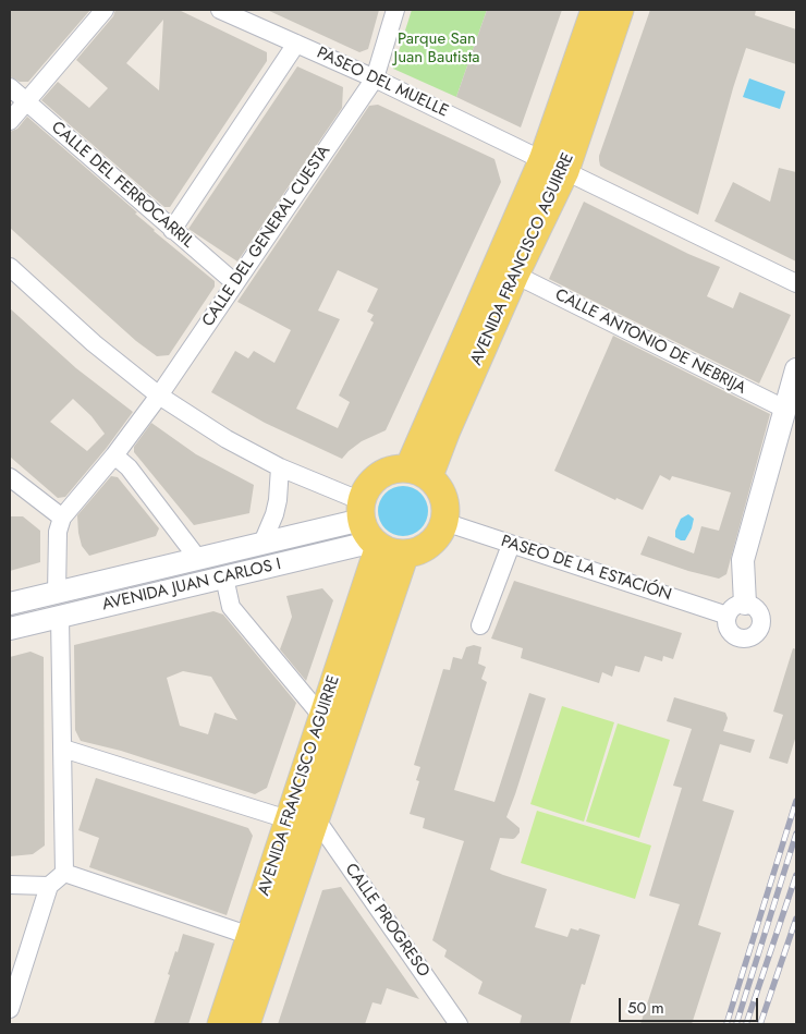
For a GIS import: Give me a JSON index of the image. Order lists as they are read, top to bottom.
{
  "streets": {
    "main road": ["AVENIDA FRANCISCO AGUIRRE"],
    "street": [
      "PASEO DEL MUELLE",
      "CALLE DEL FERROCARRIL",
      "CALLE DEL GENERAL CUESTA",
      "CALLE ANTONIO DE NEBRIJA",
      "PASEO DE LA ESTACIÓN",
      "AVENIDA JUAN CARLOS I",
      "CALLE PROGRESO"
    ]
  },
  "crossings": [
    ["PASEO DEL MUELLE", "CALLE DEL GENERAL CUESTA"],
    ["PASEO DEL MUELLE", "AVENIDA FRANCISCO AGUIRRE"],
    ["CALLE DEL FERROCARRIL", "CALLE DEL GENERAL CUESTA"],
    ["AVENIDA FRANCISCO AGUIRRE", "CALLE ANTONIO DE NEBRIJA"],
    ["AVENIDA FRANCISCO AGUIRRE", "PASEO DE LA ESTACIÓN"],
    ["AVENIDA FRANCISCO AGUIRRE", "AVENIDA JUAN CARLOS I"],
    ["AVENIDA FRANCISCO AGUIRRE", "CALLE PROGRESO"],
    ["PASEO DE LA ESTACIÓN", "AVENIDA JUAN CARLOS I"]
  ],
  "parks": ["Parque San Juan Bautista"],
  "scale_bar": "50 m"
}
